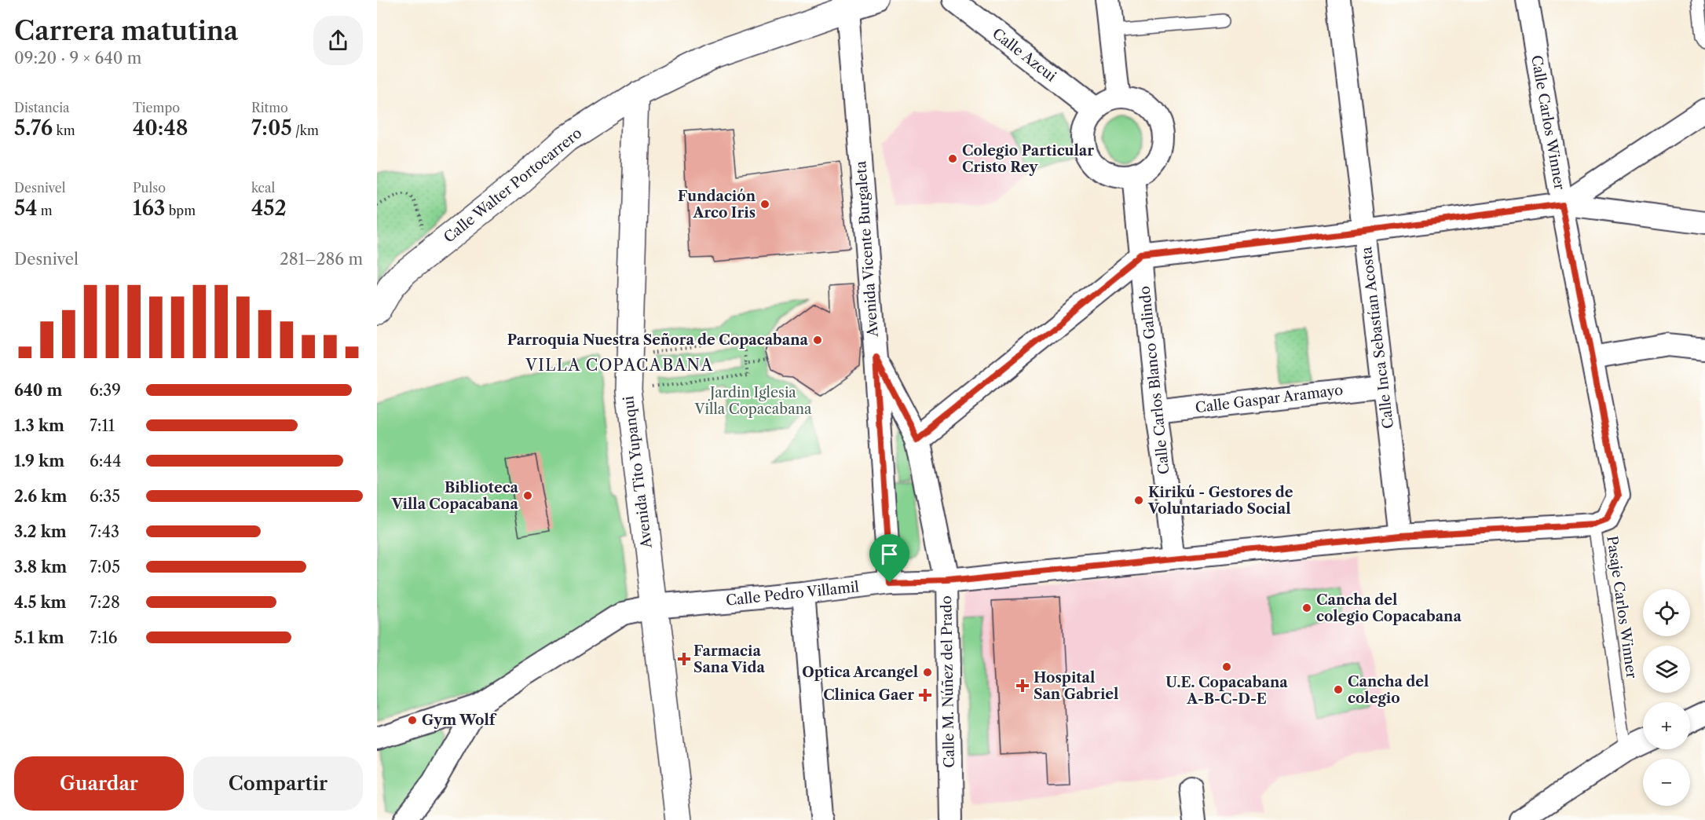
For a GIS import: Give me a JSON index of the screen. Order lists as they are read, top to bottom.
{
  "streets": {
    "main road": ["Calle Walter Portocarrero", "Avenida Tito Yupanqui"],
    "street": [
      "Calle Azcui",
      "Calle Carlos Winner",
      "Avenida Vicente Burgaleta",
      "Calle Inca Sebastían Acosta",
      "Calle Carlos Blanco Galindo",
      "Calle Gaspar Aramayo",
      "Calle Pedro Villamil",
      "Calle M. Núñez del Prado"
    ],
    "lane": ["Pasaje Carlos Winner"]
  },
  "crossings": [
    ["Calle Azcui", "Calle Carlos Blanco Galindo"],
    ["Calle Carlos Winner", "Calle Pedro Villamil"],
    ["Calle Carlos Winner", "Pasaje Carlos Winner"],
    ["Calle Walter Portocarrero", "Avenida Vicente Burgaleta"],
    ["Calle Walter Portocarrero", "Avenida Tito Yupanqui"],
    ["Avenida Vicente Burgaleta", "Calle Pedro Villamil"],
    ["Avenida Vicente Burgaleta", "Calle M. Núñez del Prado"],
    ["Calle Inca Sebastían Acosta", "Calle Gaspar Aramayo"],
    ["Calle Inca Sebastían Acosta", "Calle Pedro Villamil"],
    ["Calle Carlos Blanco Galindo", "Calle Gaspar Aramayo"],
    ["Calle Carlos Blanco Galindo", "Calle Pedro Villamil"],
    ["Avenida Tito Yupanqui", "Calle Pedro Villamil"],
    ["Calle Pedro Villamil", "Pasaje Carlos Winner"],
    ["Calle Pedro Villamil", "Calle M. Núñez del Prado"]
  ],
  "districts": ["VILLA COPACABANA"],
  "parks": ["Jardin Iglesia Villa Copacabana"],
  "places": {
    "other": [
      "Colegio Particular Cristo Rey",
      "Fundación Arco Iris",
      "Parroquia Nuestra Señora de Copacabana",
      "Biblioteca Villa Copacabana",
      "Kirikú - Gestores de Voluntariado Social",
      "Cancha del colegio Copacabana",
      "U.E. Copacabana A-B-C-D-E",
      "Optica Arcangel",
      "Cancha del colegio",
      "Gym Wolf"
    ],
    "health": ["Farmacia Sana Vida", "Hospital San Gabriel", "Clinica Gaer"]
  },
  "page": {
    "heading": ["Carrera matutina", "09:20 · 9 × 640 m"],
    "stats": [
      ["Distancia", "5.76 km"],
      ["Tiempo", "40:48"],
      ["Ritmo", "7:05 /km"],
      ["Desnivel", "54 m"],
      ["Pulso", "163 bpm"],
      ["kcal", "452"]
    ],
    "chart": ["Desnivel", "281–286 m"],
    "list": [
      {
        "name": "640 m",
        "note": "6:39"
      },
      {
        "name": "1.3 km",
        "note": "7:11"
      },
      {
        "name": "1.9 km",
        "note": "6:44"
      },
      {
        "name": "2.6 km",
        "note": "6:35"
      },
      {
        "name": "3.2 km",
        "note": "7:43"
      },
      {
        "name": "3.8 km",
        "note": "7:05"
      },
      {
        "name": "4.5 km",
        "note": "7:28"
      },
      {
        "name": "5.1 km",
        "note": "7:16"
      }
    ],
    "map_buttons": ["+", "−"],
    "buttons": ["Guardar", "Compartir"]
  }
}
